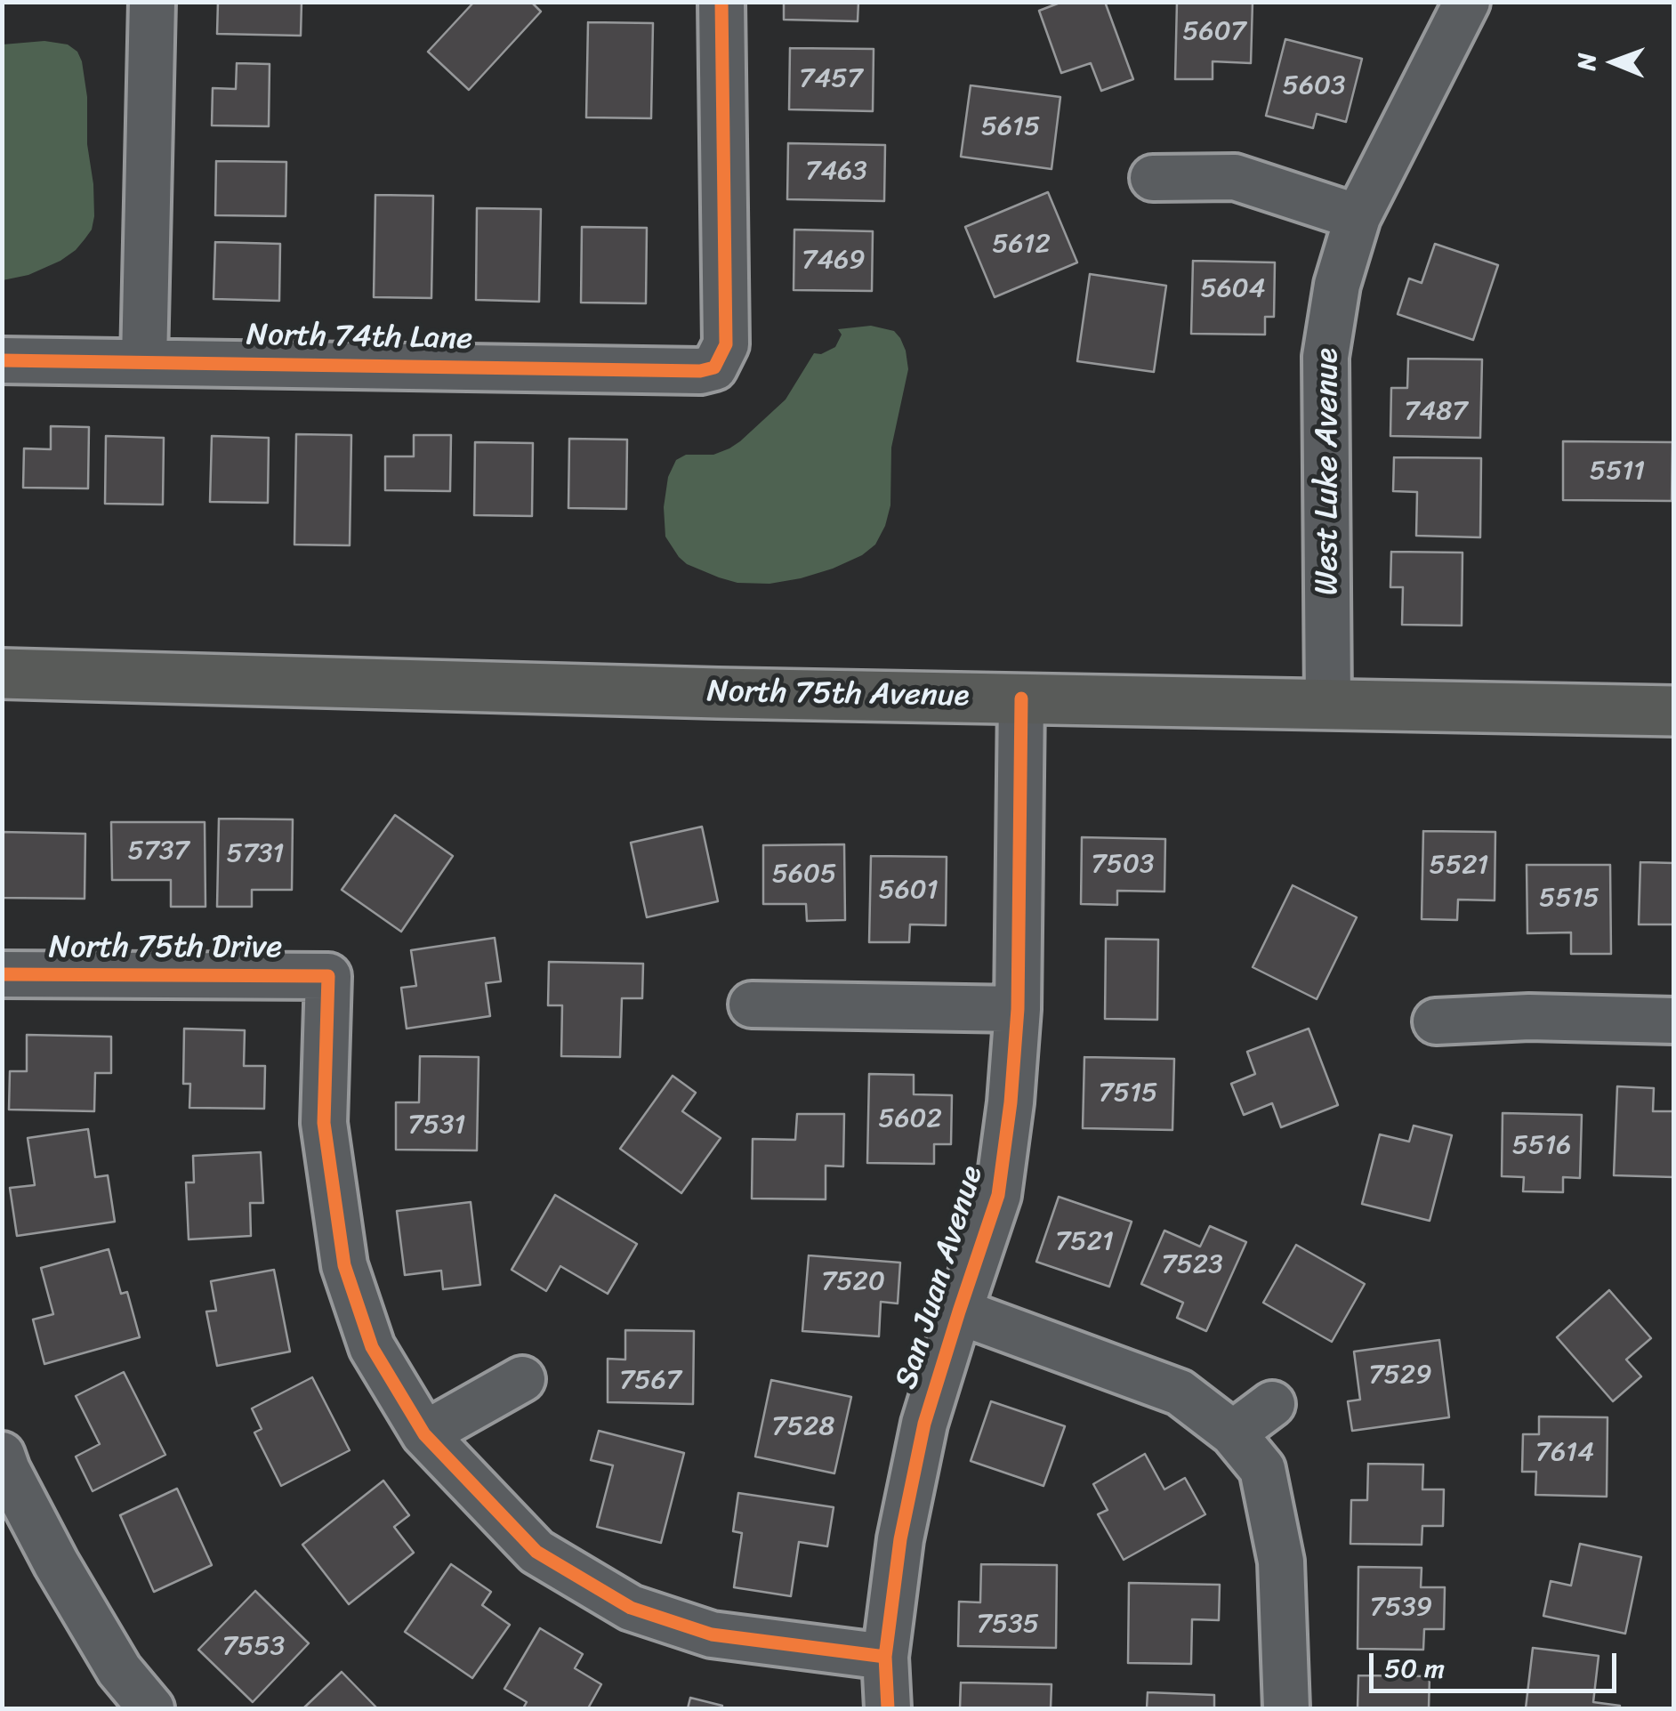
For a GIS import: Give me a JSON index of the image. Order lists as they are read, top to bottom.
{
  "streets": {
    "main road": ["North 75th Avenue"],
    "street": [
      "North 74th Lane",
      "West Luke Avenue",
      "North 75th Drive",
      "San Juan Avenue"
    ]
  },
  "crossings": [
    ["West Luke Avenue", "North 75th Avenue"],
    ["North 75th Avenue", "San Juan Avenue"]
  ],
  "house_numbers": [
    "5607",
    "7457",
    "5603",
    "5615",
    "7463",
    "5612",
    "7469",
    "5604",
    "7487",
    "5511",
    "5737",
    "5731",
    "7503",
    "5521",
    "5605",
    "5601",
    "5515",
    "7515",
    "5602",
    "7531",
    "5516",
    "7521",
    "7523",
    "7520",
    "7529",
    "7567",
    "7528",
    "7614",
    "7539",
    "7535",
    "7553"
  ],
  "scale_bar": "50 m",
  "north": "left"
}
